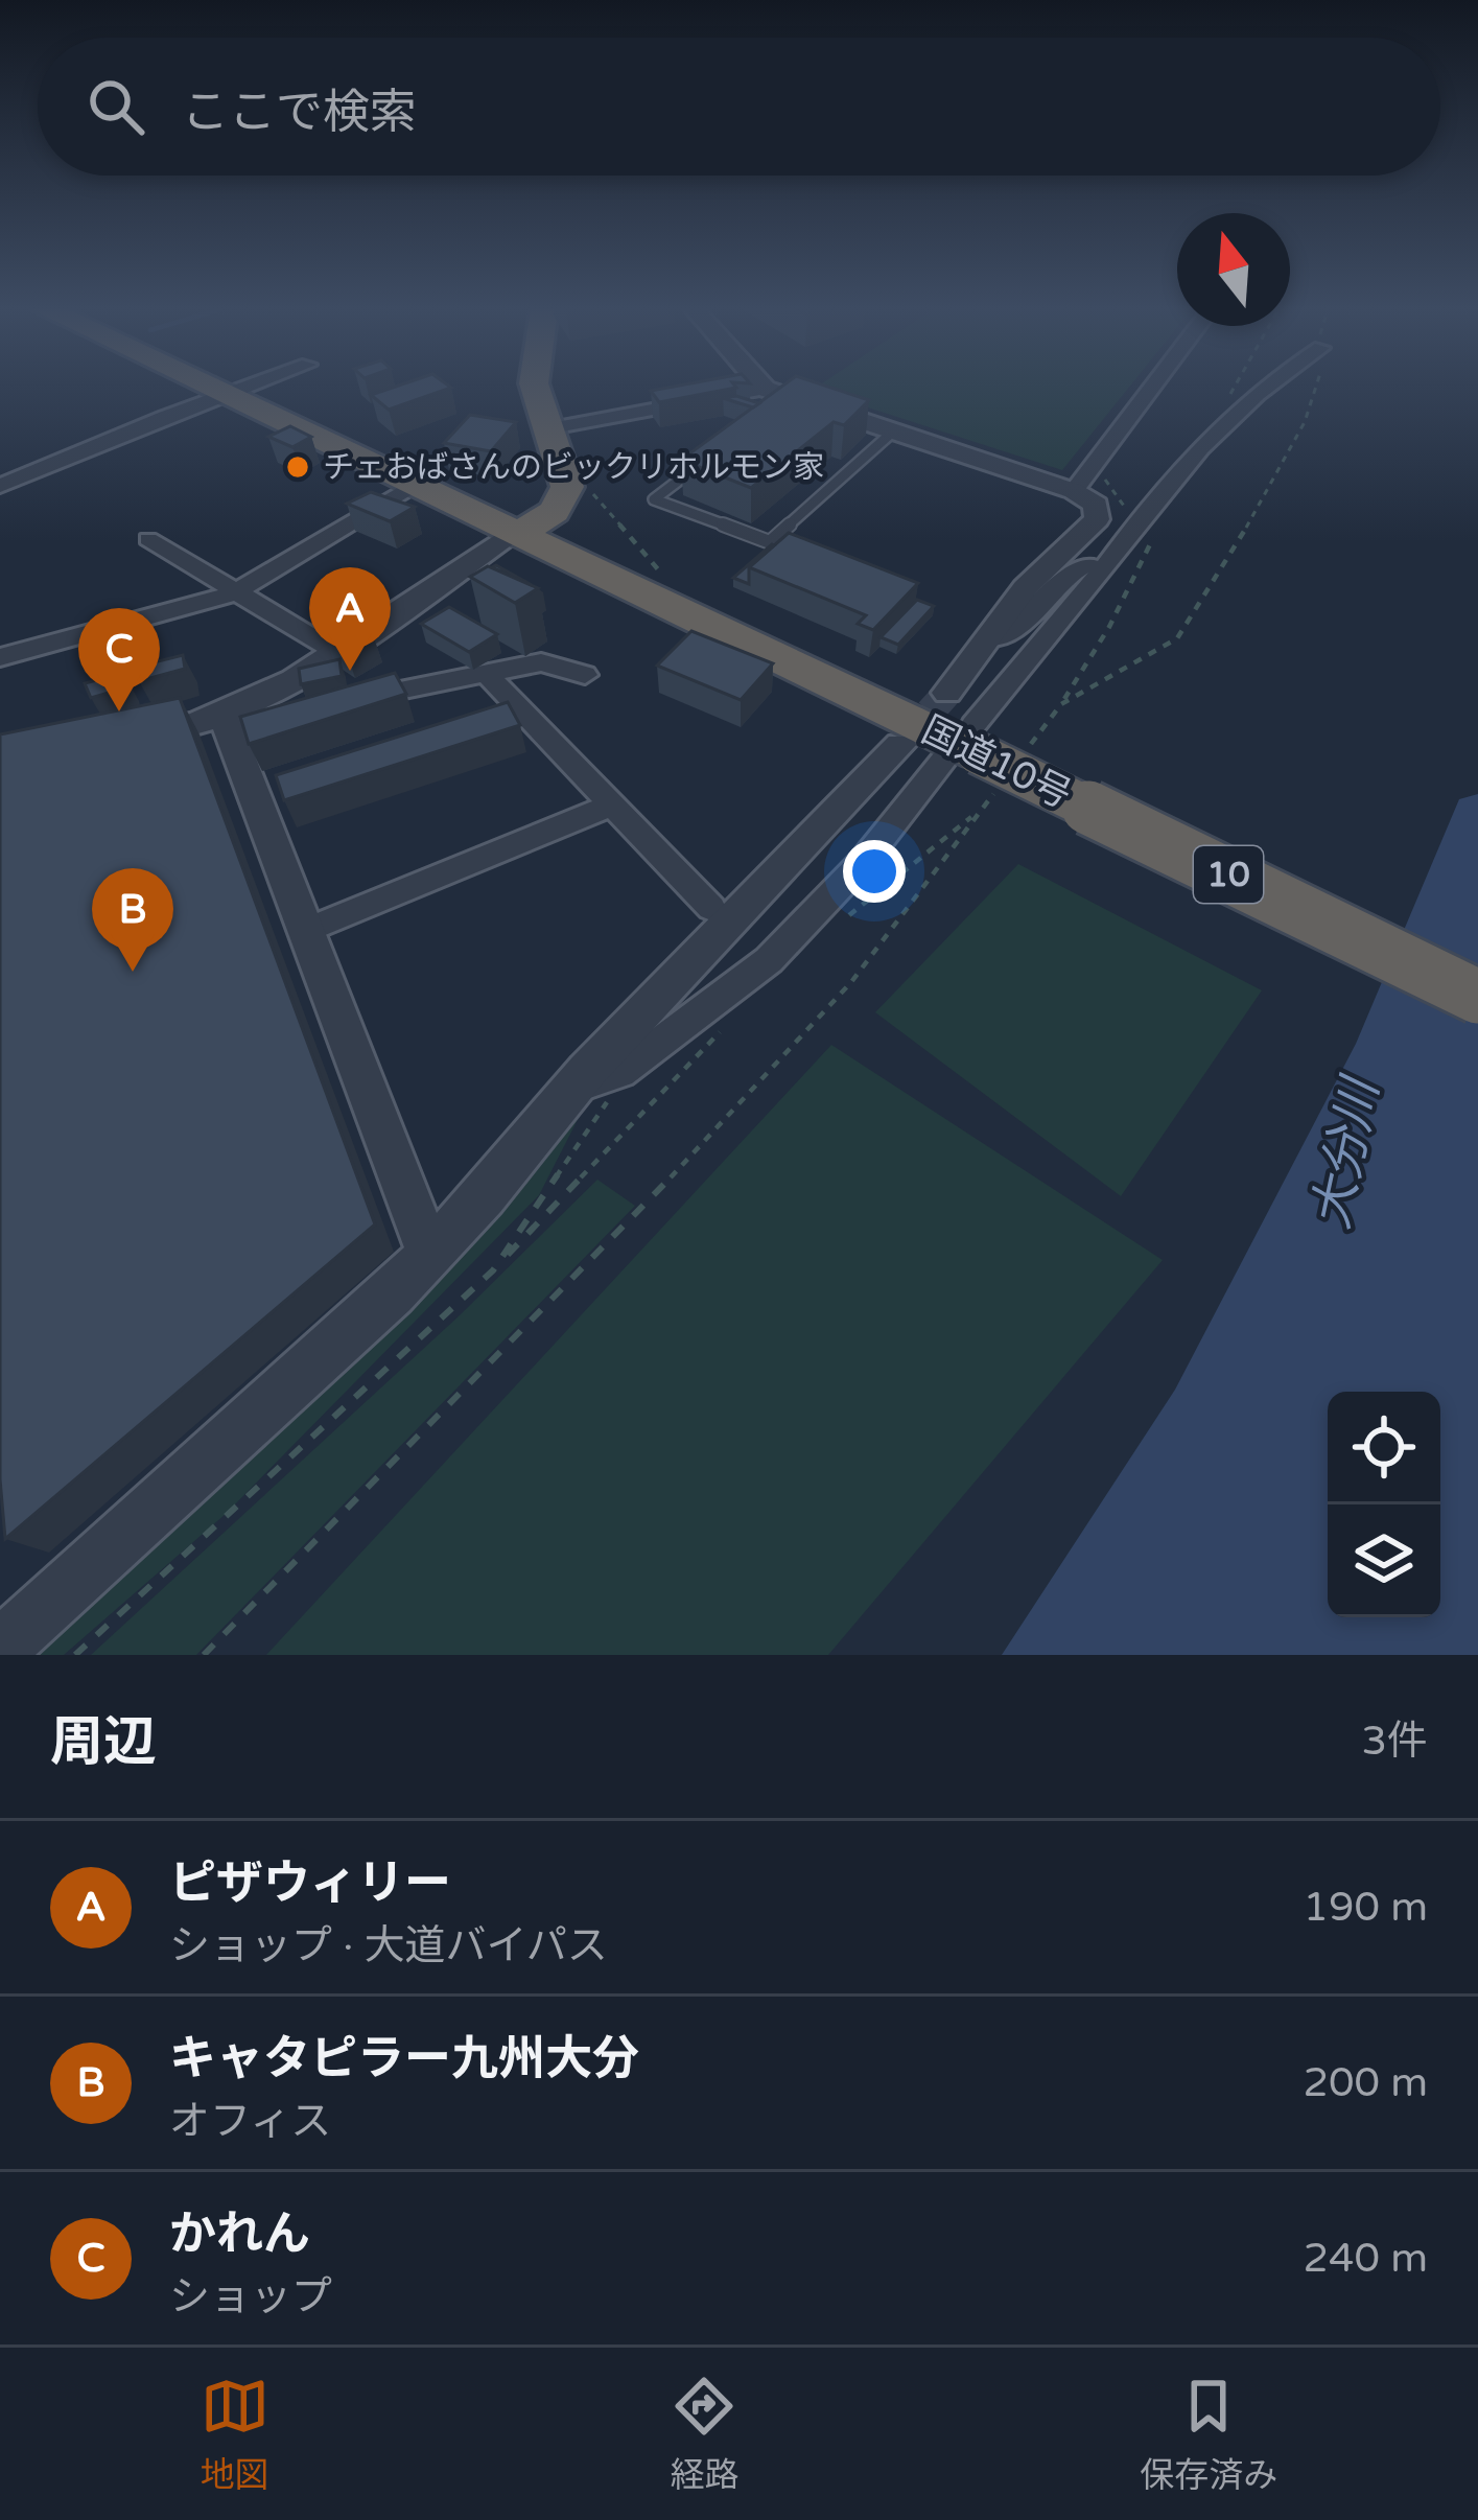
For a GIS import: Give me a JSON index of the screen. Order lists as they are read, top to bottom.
{
  "streets": {
    "highway": ["国道10号", "10"]
  },
  "water": ["大分川"],
  "places": ["チェおばさんのビックリホルモン家"],
  "north": "top",
  "page": {
    "search": "ここで検索",
    "pins": ["A", "C", "B"],
    "heading": ["周辺", "3件"],
    "list": [
      {
        "mark": "A",
        "name": "ピザウィリー",
        "note": "ショップ · 大道バイパス",
        "value": "190 m"
      },
      {
        "mark": "B",
        "name": "キャタピラー九州大分",
        "note": "オフィス",
        "value": "200 m"
      },
      {
        "mark": "C",
        "name": "かれん",
        "note": "ショップ",
        "value": "240 m"
      }
    ],
    "nav": ["地図", "経路", "保存済み"]
  }
}
